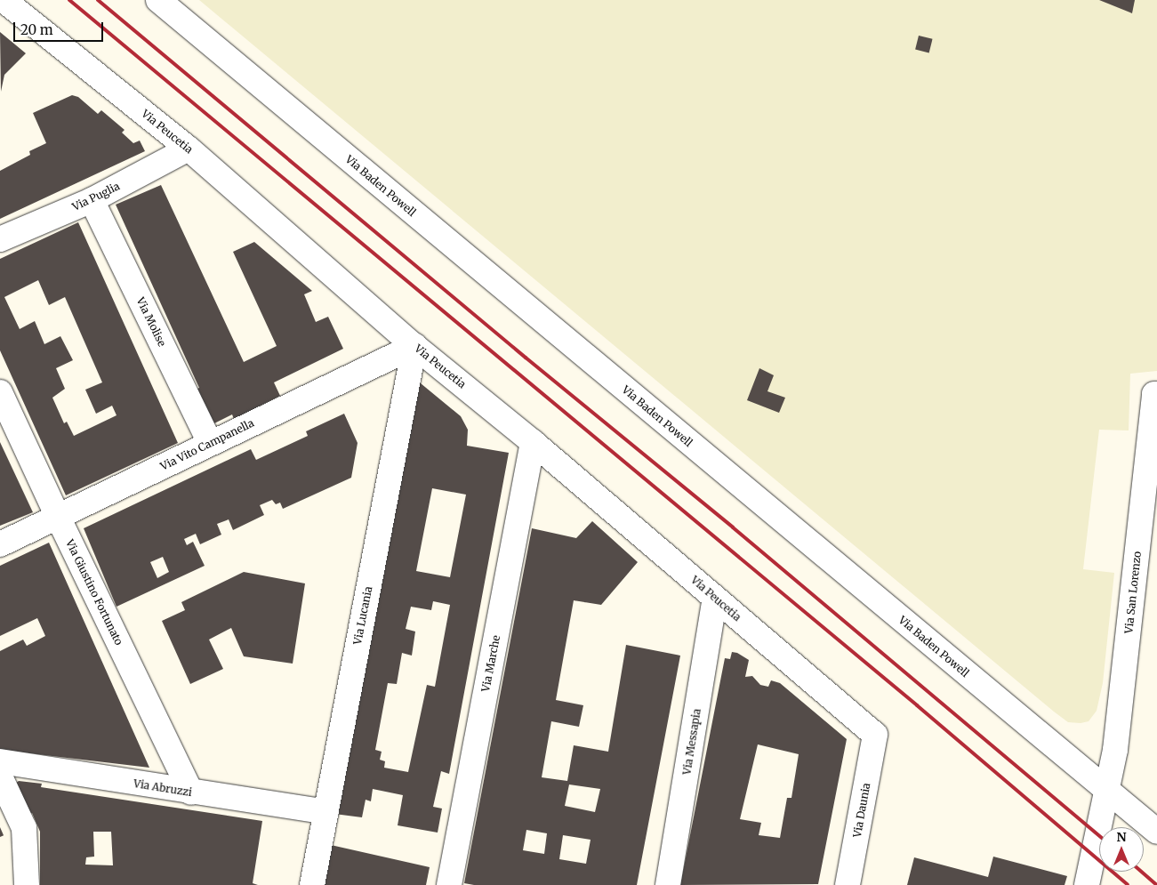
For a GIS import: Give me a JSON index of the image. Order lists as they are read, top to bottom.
{
  "streets": {
    "street": [
      "Via Peucetia",
      "Via Baden Powell",
      "Via Puglia",
      "Via Molise",
      "Via Vito Campanella",
      "Via Giustino Fortunato",
      "Via San Lorenzo",
      "Via Lucania",
      "Via Marche",
      "Via Messapia",
      "Via Abruzzi",
      "Via Daunia"
    ]
  },
  "crossings": [
    ["Via Peucetia", "Via Puglia"],
    ["Via Peucetia", "Via Vito Campanella"],
    ["Via Peucetia", "Via Lucania"],
    ["Via Peucetia", "Via Marche"],
    ["Via Peucetia", "Via Messapia"],
    ["Via Peucetia", "Via Daunia"],
    ["Via Baden Powell", "Via San Lorenzo"],
    ["Via Puglia", "Via Molise"],
    ["Via Molise", "Via Vito Campanella"],
    ["Via Vito Campanella", "Via Giustino Fortunato"],
    ["Via Vito Campanella", "Via Lucania"],
    ["Via Giustino Fortunato", "Via Abruzzi"],
    ["Via Lucania", "Via Abruzzi"]
  ],
  "scale_bar": "20 m",
  "north": "top"
}
